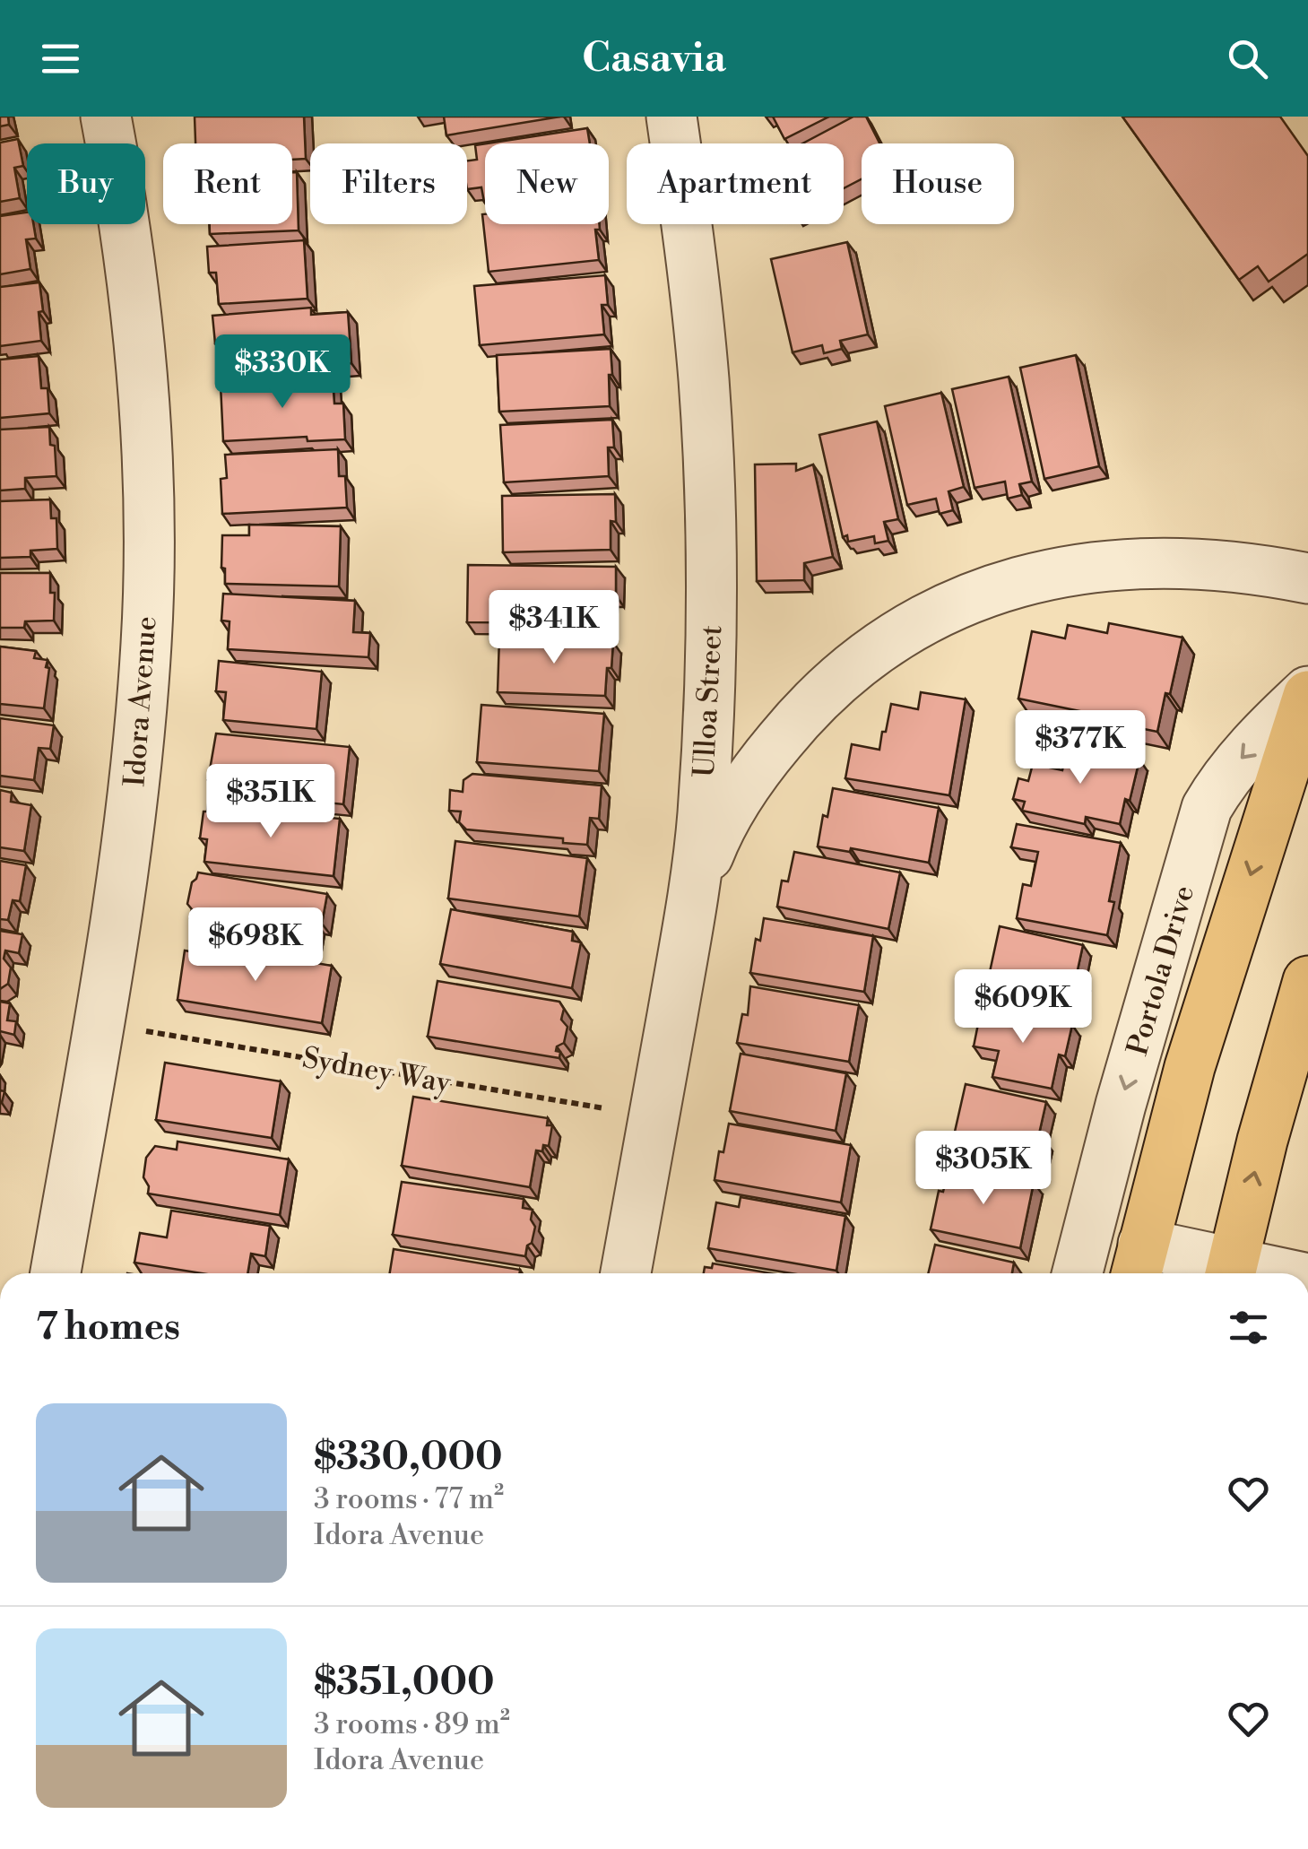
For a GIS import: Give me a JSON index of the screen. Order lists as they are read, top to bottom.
{
  "streets": {
    "main road": ["Portola Drive"],
    "street": ["Idora Avenue", "Ulloa Street"],
    "path": ["Sydney Way"]
  },
  "crossings": [
    ["Idora Avenue", "Sydney Way"],
    ["Ulloa Street", "Sydney Way"]
  ],
  "one_way": ["Portola Drive"],
  "page": {
    "header": "Casavia",
    "chip": [
      "Buy",
      "Rent",
      "Filters",
      "New",
      "Apartment",
      "House"
    ],
    "price": [
      "$330K",
      "$341K",
      "$377K",
      "$351K",
      "$698K",
      "$609K",
      "$305K"
    ],
    "heading": "7 homes",
    "list": [
      {
        "name": "$330,000",
        "note": "3 rooms · 77 m² · Idora Avenue"
      },
      {
        "name": "$351,000",
        "note": "3 rooms · 89 m² · Idora Avenue"
      }
    ]
  }
}
